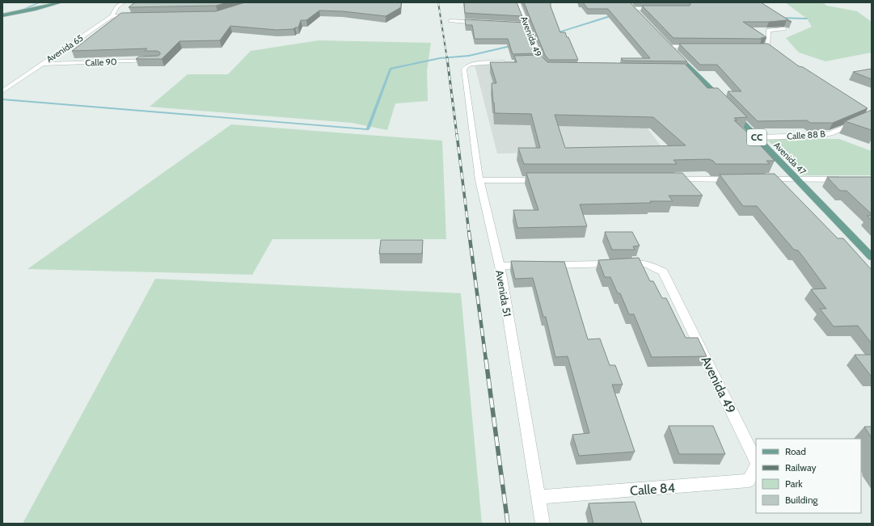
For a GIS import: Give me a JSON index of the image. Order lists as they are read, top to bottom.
{
  "streets": {
    "main road": ["CC", "Avenida 47"],
    "street": [
      "Avenida 49",
      "Avenida 65",
      "Calle 90",
      "Calle 88 B",
      "Avenida 51",
      "Calle 84"
    ]
  },
  "crossings": [
    ["Avenida 65", "Calle 90"],
    ["Calle 88 B", "Avenida 47"],
    ["Avenida 51", "Calle 84"]
  ],
  "legend": [
    "Road",
    "Railway",
    "Park",
    "Building"
  ]
}
